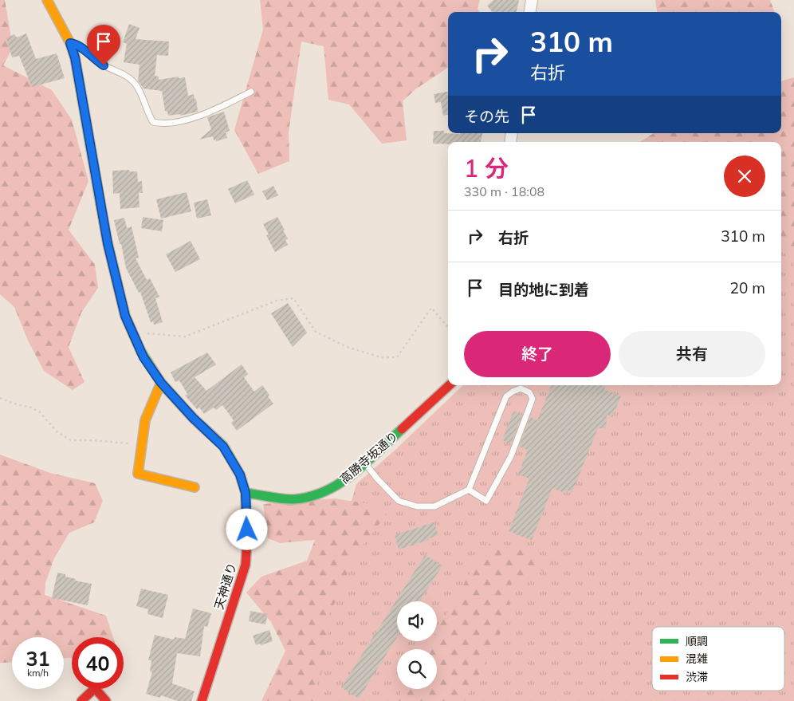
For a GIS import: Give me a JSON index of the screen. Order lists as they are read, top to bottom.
{
  "streets": {
    "street": ["高勝寺坂通り", "天神通り"]
  },
  "crossings": [
    ["高勝寺坂通り", "天神通り"]
  ],
  "legend": ["順調", "混雑", "渋滞"],
  "page": {
    "turn": ["310 m", "右折"],
    "then": "その先",
    "heading": ["1 分", "330 m · 18:08"],
    "list": [
      {
        "name": "右折",
        "value": "310 m"
      },
      {
        "name": "目的地に到着",
        "value": "20 m"
      }
    ],
    "buttons": ["終了", "共有"],
    "speed": "31 km/h",
    "limit": "40"
  }
}
